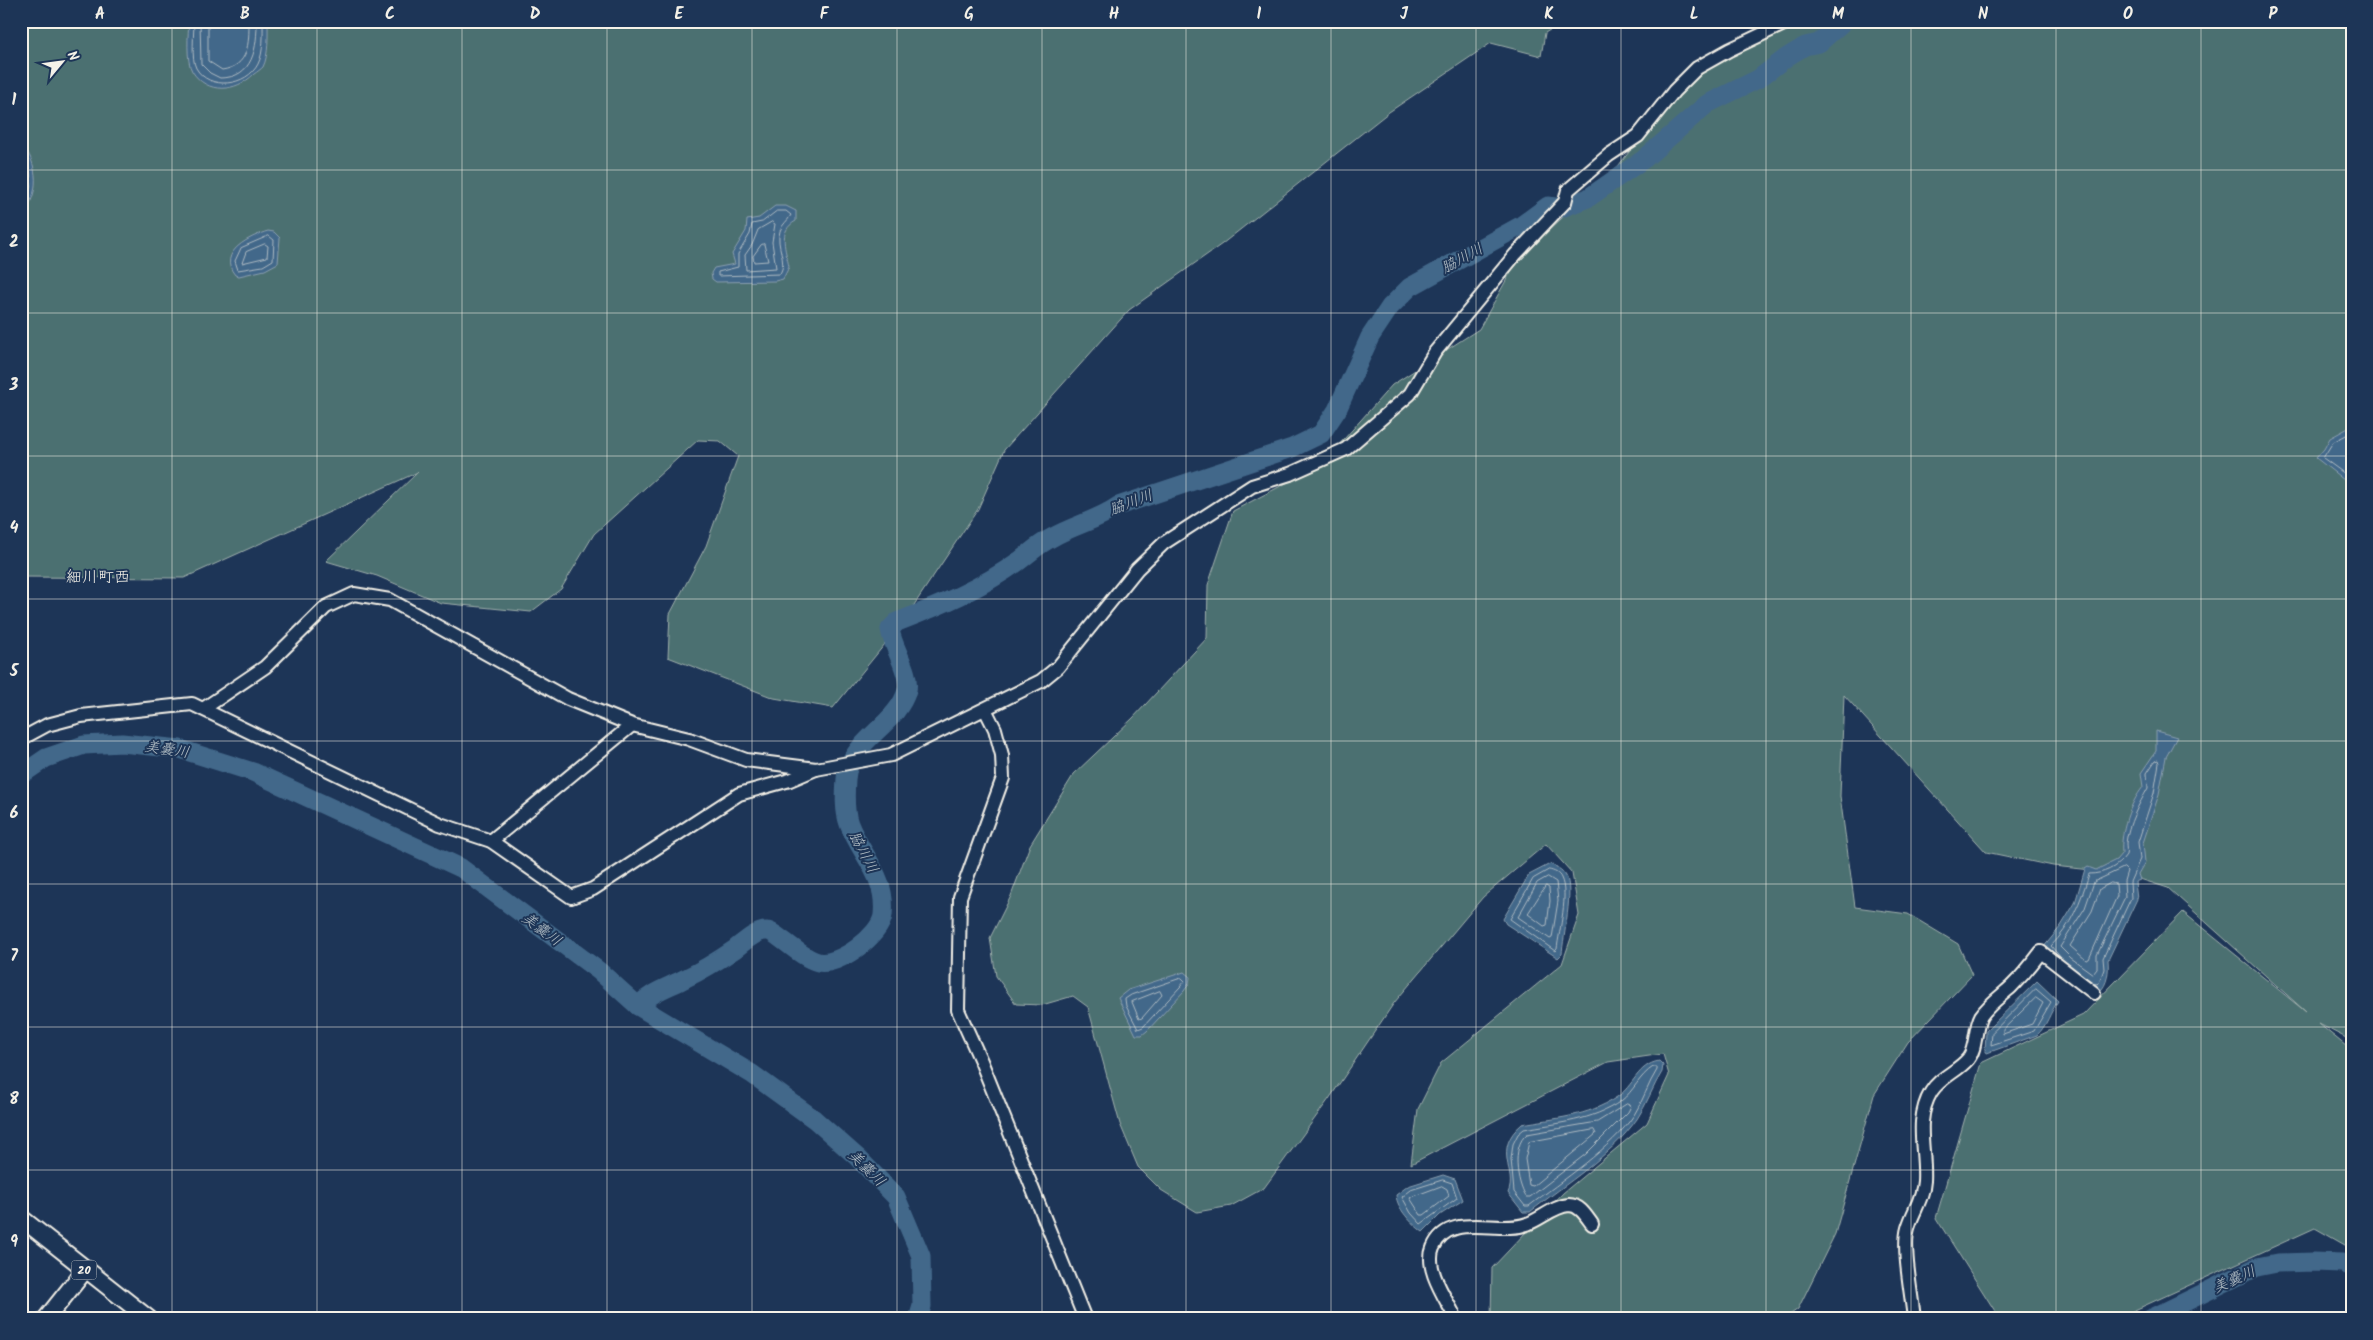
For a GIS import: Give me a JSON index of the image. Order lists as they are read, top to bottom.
{
  "streets": {
    "main road": ["20"]
  },
  "districts": ["細川町西"],
  "water": ["脇川川", "美嚢川"],
  "north": "top right",
  "grid": {
    "columns": [
      "A",
      "B",
      "C",
      "D",
      "E",
      "F",
      "G",
      "H",
      "I",
      "J",
      "K",
      "L",
      "M",
      "N",
      "O",
      "P"
    ],
    "rows": [
      "1",
      "2",
      "3",
      "4",
      "5",
      "6",
      "7",
      "8",
      "9"
    ]
  }
}
